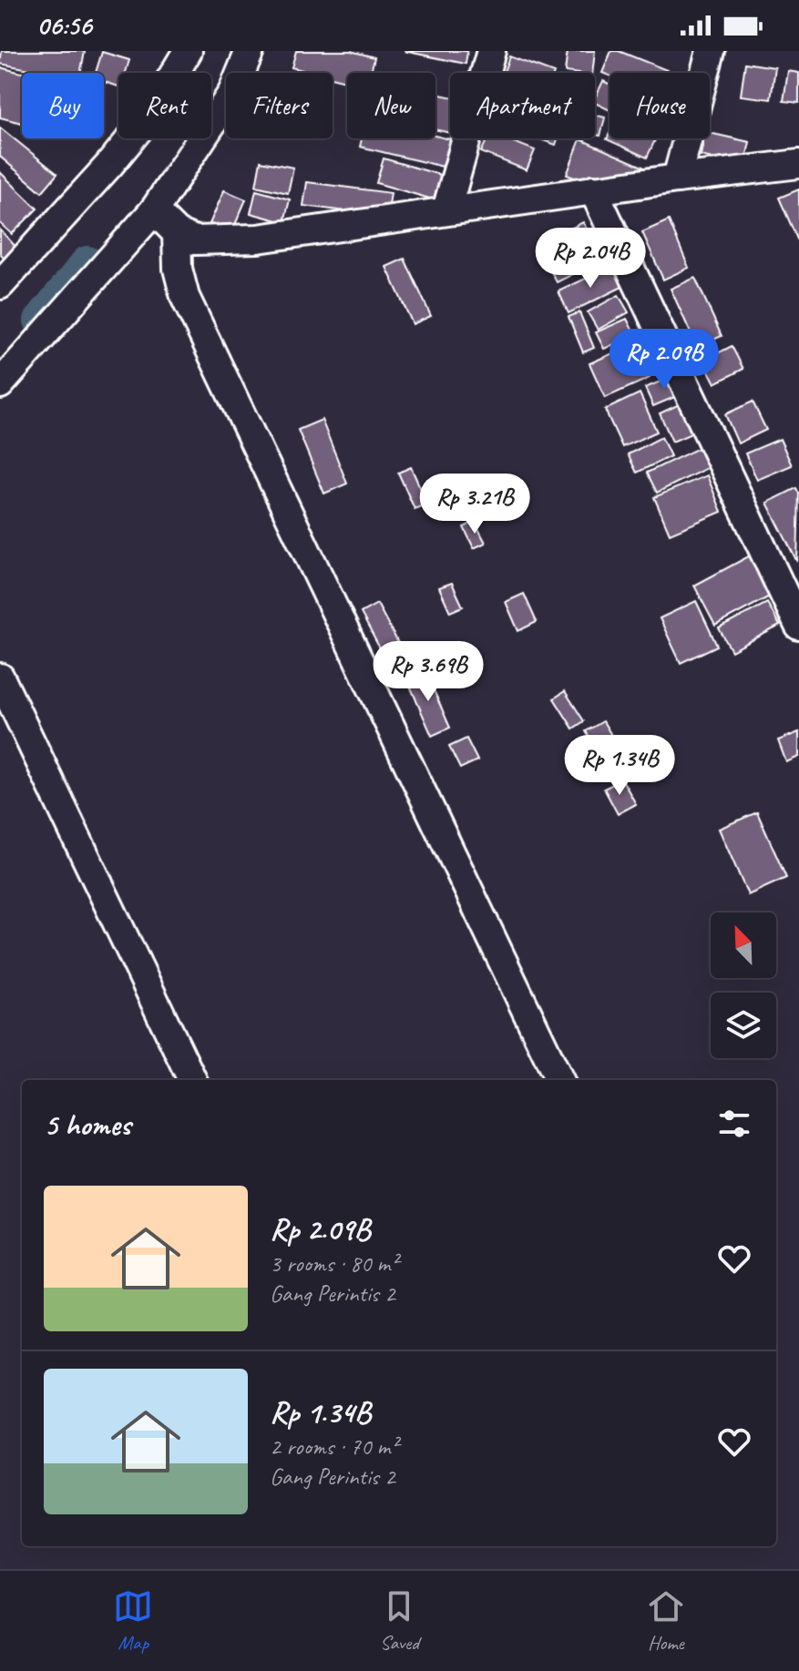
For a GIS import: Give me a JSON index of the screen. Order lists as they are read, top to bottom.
{
  "north": "top left",
  "page": {
    "status": "06:56",
    "chip": [
      "Buy",
      "Rent",
      "Filters",
      "New",
      "Apartment",
      "House"
    ],
    "price": [
      "Rp 2.04B",
      "Rp 2.09B",
      "Rp 3.21B",
      "Rp 3.69B",
      "Rp 1.34B"
    ],
    "heading": "5 homes",
    "list": [
      {
        "name": "Rp 2.09B",
        "note": "3 rooms · 80 m² · Gang Perintis 2"
      },
      {
        "name": "Rp 1.34B",
        "note": "2 rooms · 70 m² · Gang Perintis 2"
      }
    ],
    "tabs": ["Map", "Saved", "Home"]
  }
}
